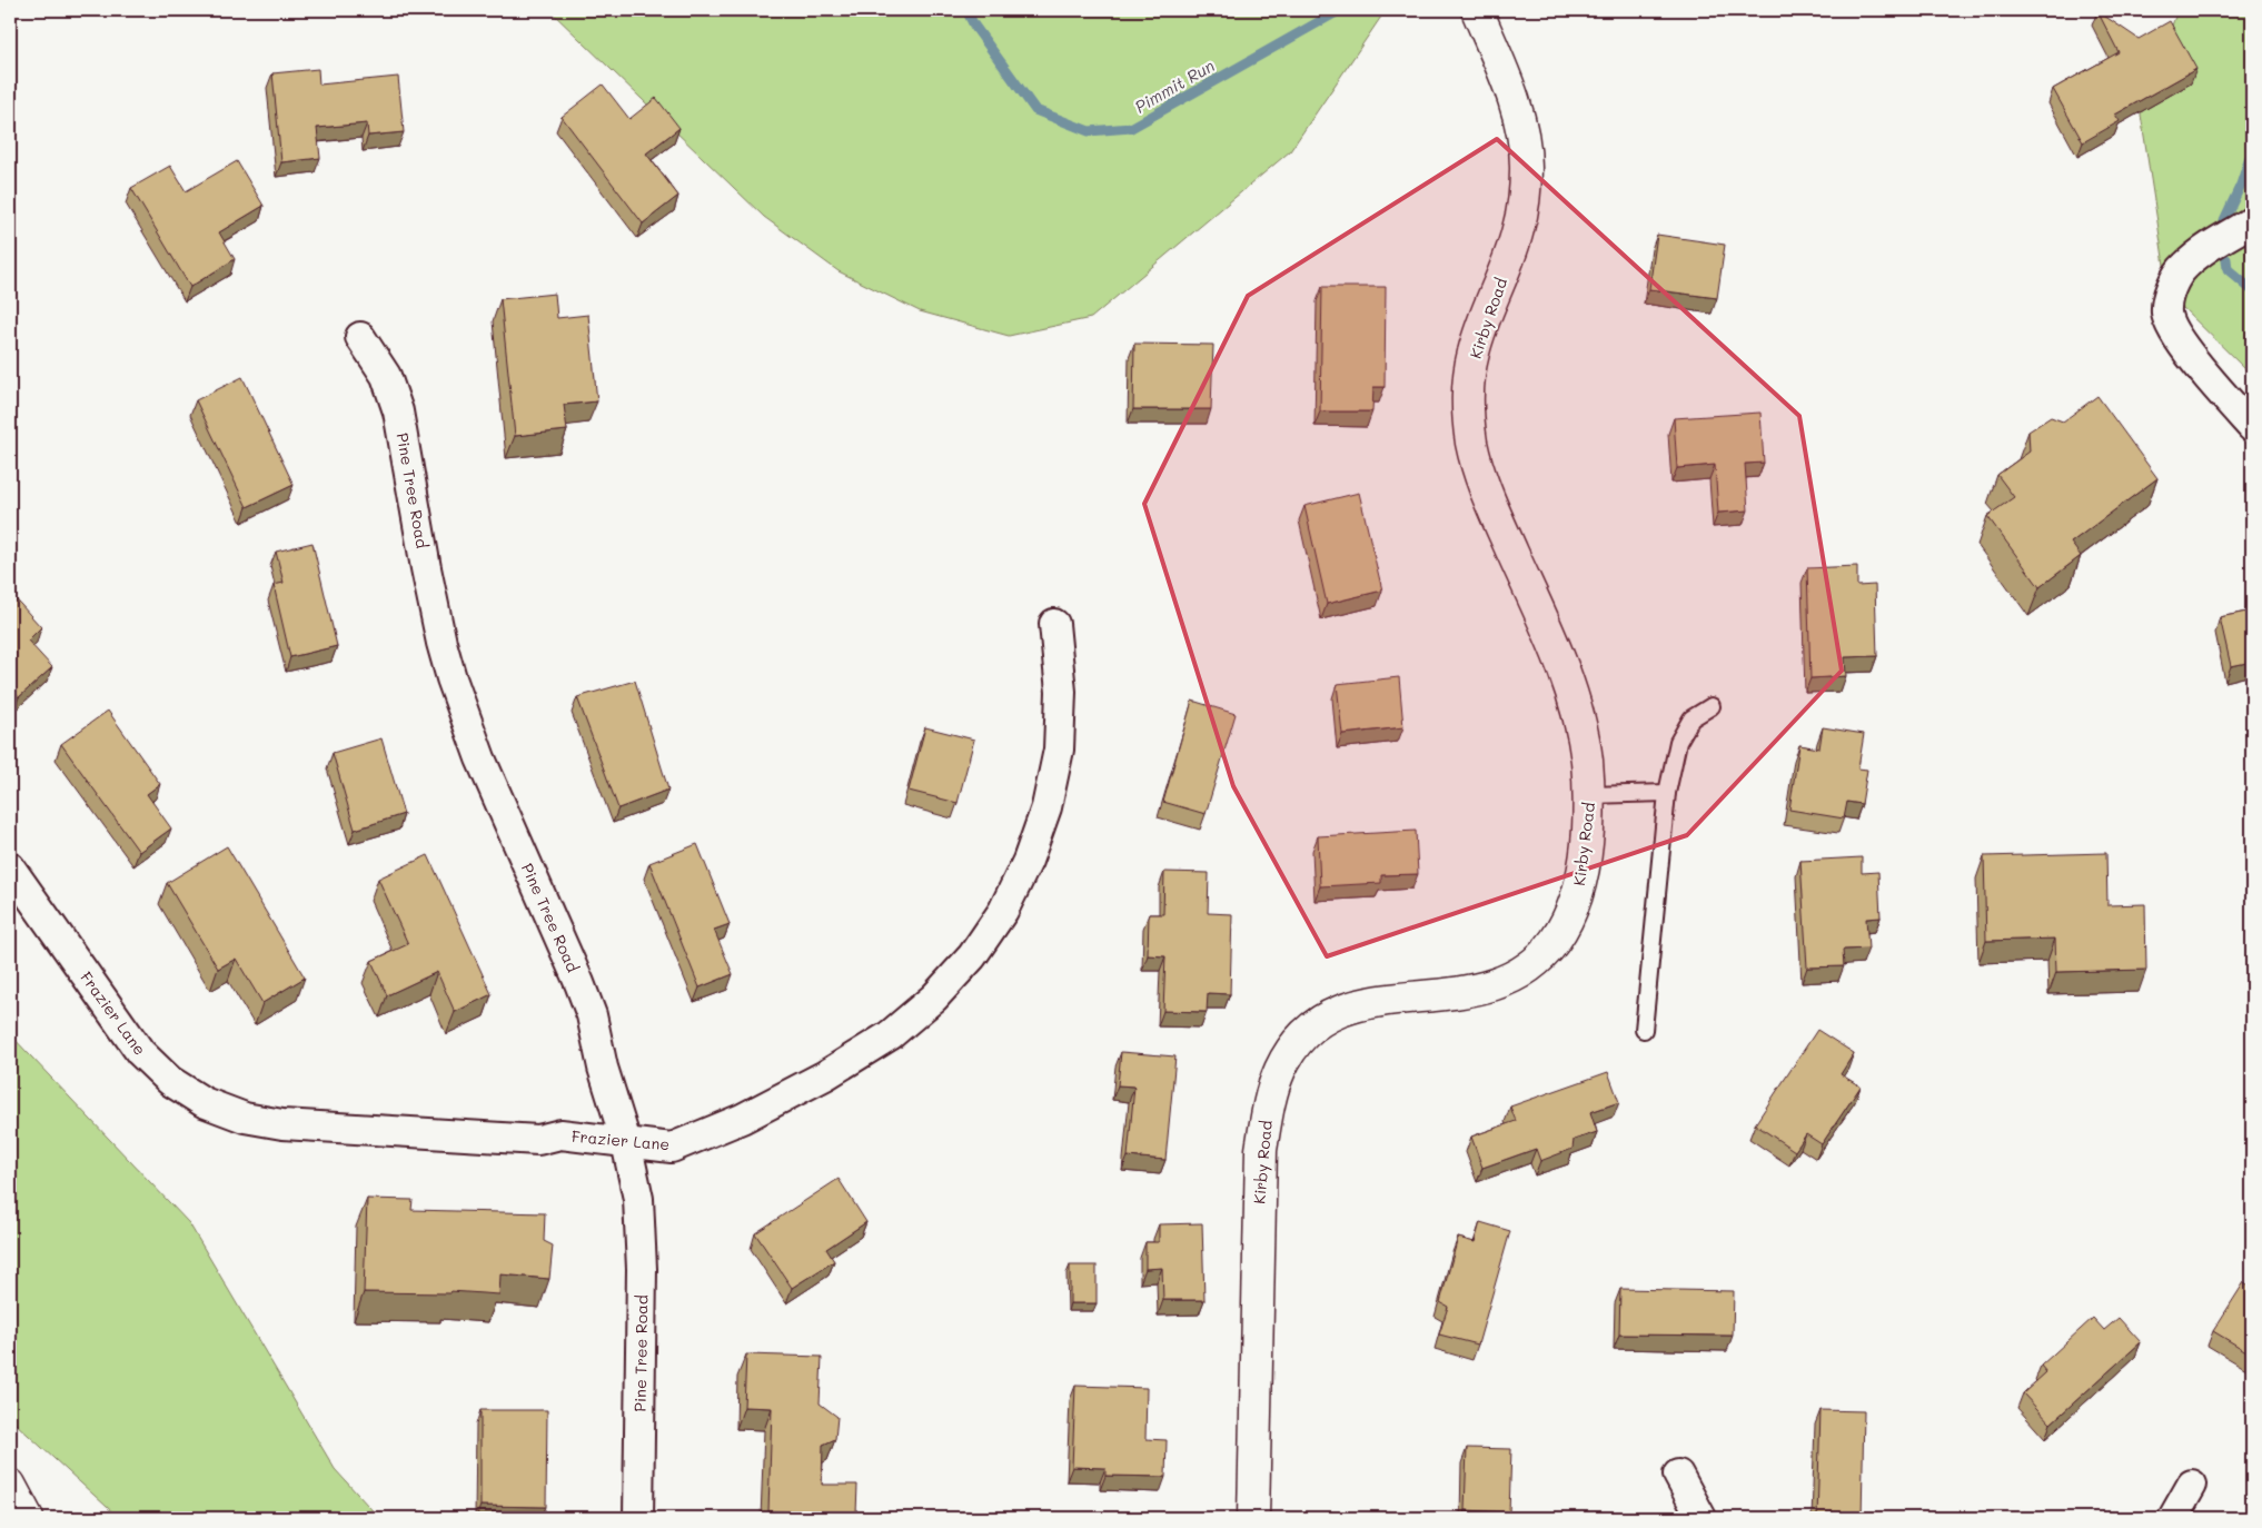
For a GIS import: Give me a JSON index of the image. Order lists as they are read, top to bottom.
{
  "streets": {
    "main road": ["Kirby Road"],
    "street": ["Pine Tree Road", "Frazier Lane"]
  },
  "crossings": [
    ["Pine Tree Road", "Frazier Lane"]
  ],
  "water": ["Pimmit Run"]
}
